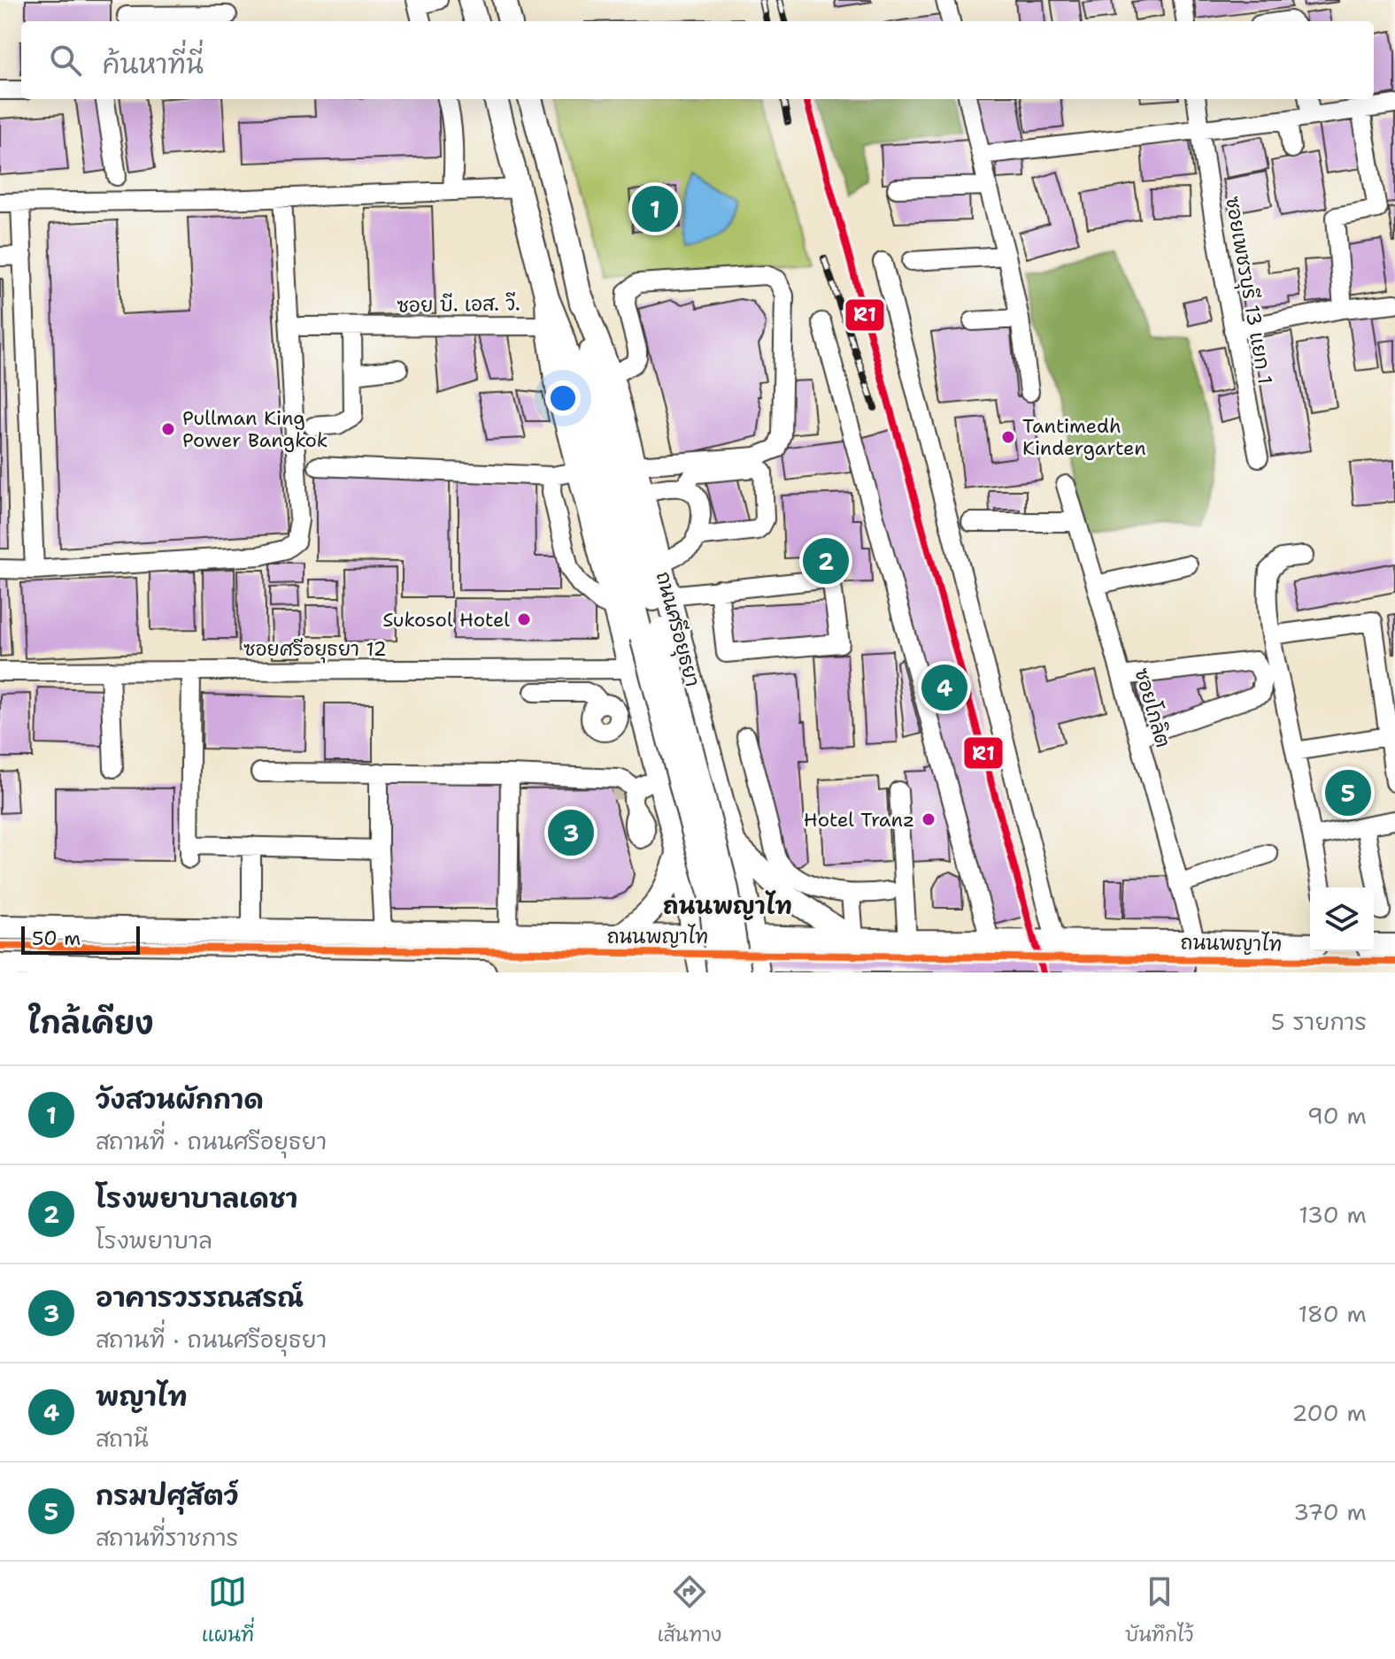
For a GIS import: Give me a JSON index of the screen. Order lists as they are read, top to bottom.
{
  "streets": {
    "main road": ["ถนนศรีอยุธยา", "ถนนพญาไท"],
    "street": [
      "ซอยเพชรบุรี 13 แยก 1",
      "ซอย บี. เอส. วี.",
      "ซอยศรีอยุธยา 12",
      "ซอยโกลิต"
    ]
  },
  "crossings": [
    ["ซอย บี. เอส. วี.", "ถนนศรีอยุธยา"],
    ["ถนนศรีอยุธยา", "ซอยศรีอยุธยา 12"],
    ["ถนนศรีอยุธยา", "ถนนพญาไท"],
    ["ซอยโกลิต", "ถนนพญาไท"]
  ],
  "districts": ["ถนนพญาไท"],
  "places": [
    "Pullman King Power Bangkok",
    "Tantimedh Kindergarten",
    "Sukosol Hotel",
    "Hotel Tranz"
  ],
  "lines": ["transit line R1"],
  "scale_bar": "50 m",
  "page": {
    "search": "ค้นหาที่นี่",
    "pins": [
      "1",
      "2",
      "4",
      "5",
      "3"
    ],
    "scale": "50 m",
    "heading": ["ใกล้เคียง", "5 รายการ"],
    "list": [
      {
        "mark": "1",
        "name": "วังสวนผักกาด",
        "note": "สถานที่ · ถนนศรีอยุธยา",
        "value": "90 m"
      },
      {
        "mark": "2",
        "name": "โรงพยาบาลเดชา",
        "note": "โรงพยาบาล",
        "value": "130 m"
      },
      {
        "mark": "3",
        "name": "อาคารวรรณสรณ์",
        "note": "สถานที่ · ถนนศรีอยุธยา",
        "value": "180 m"
      },
      {
        "mark": "4",
        "name": "พญาไท",
        "note": "สถานี",
        "value": "200 m"
      },
      {
        "mark": "5",
        "name": "กรมปศุสัตว์",
        "note": "สถานที่ราชการ",
        "value": "370 m"
      }
    ],
    "nav": ["แผนที่", "เส้นทาง", "บันทึกไว้"]
  }
}
